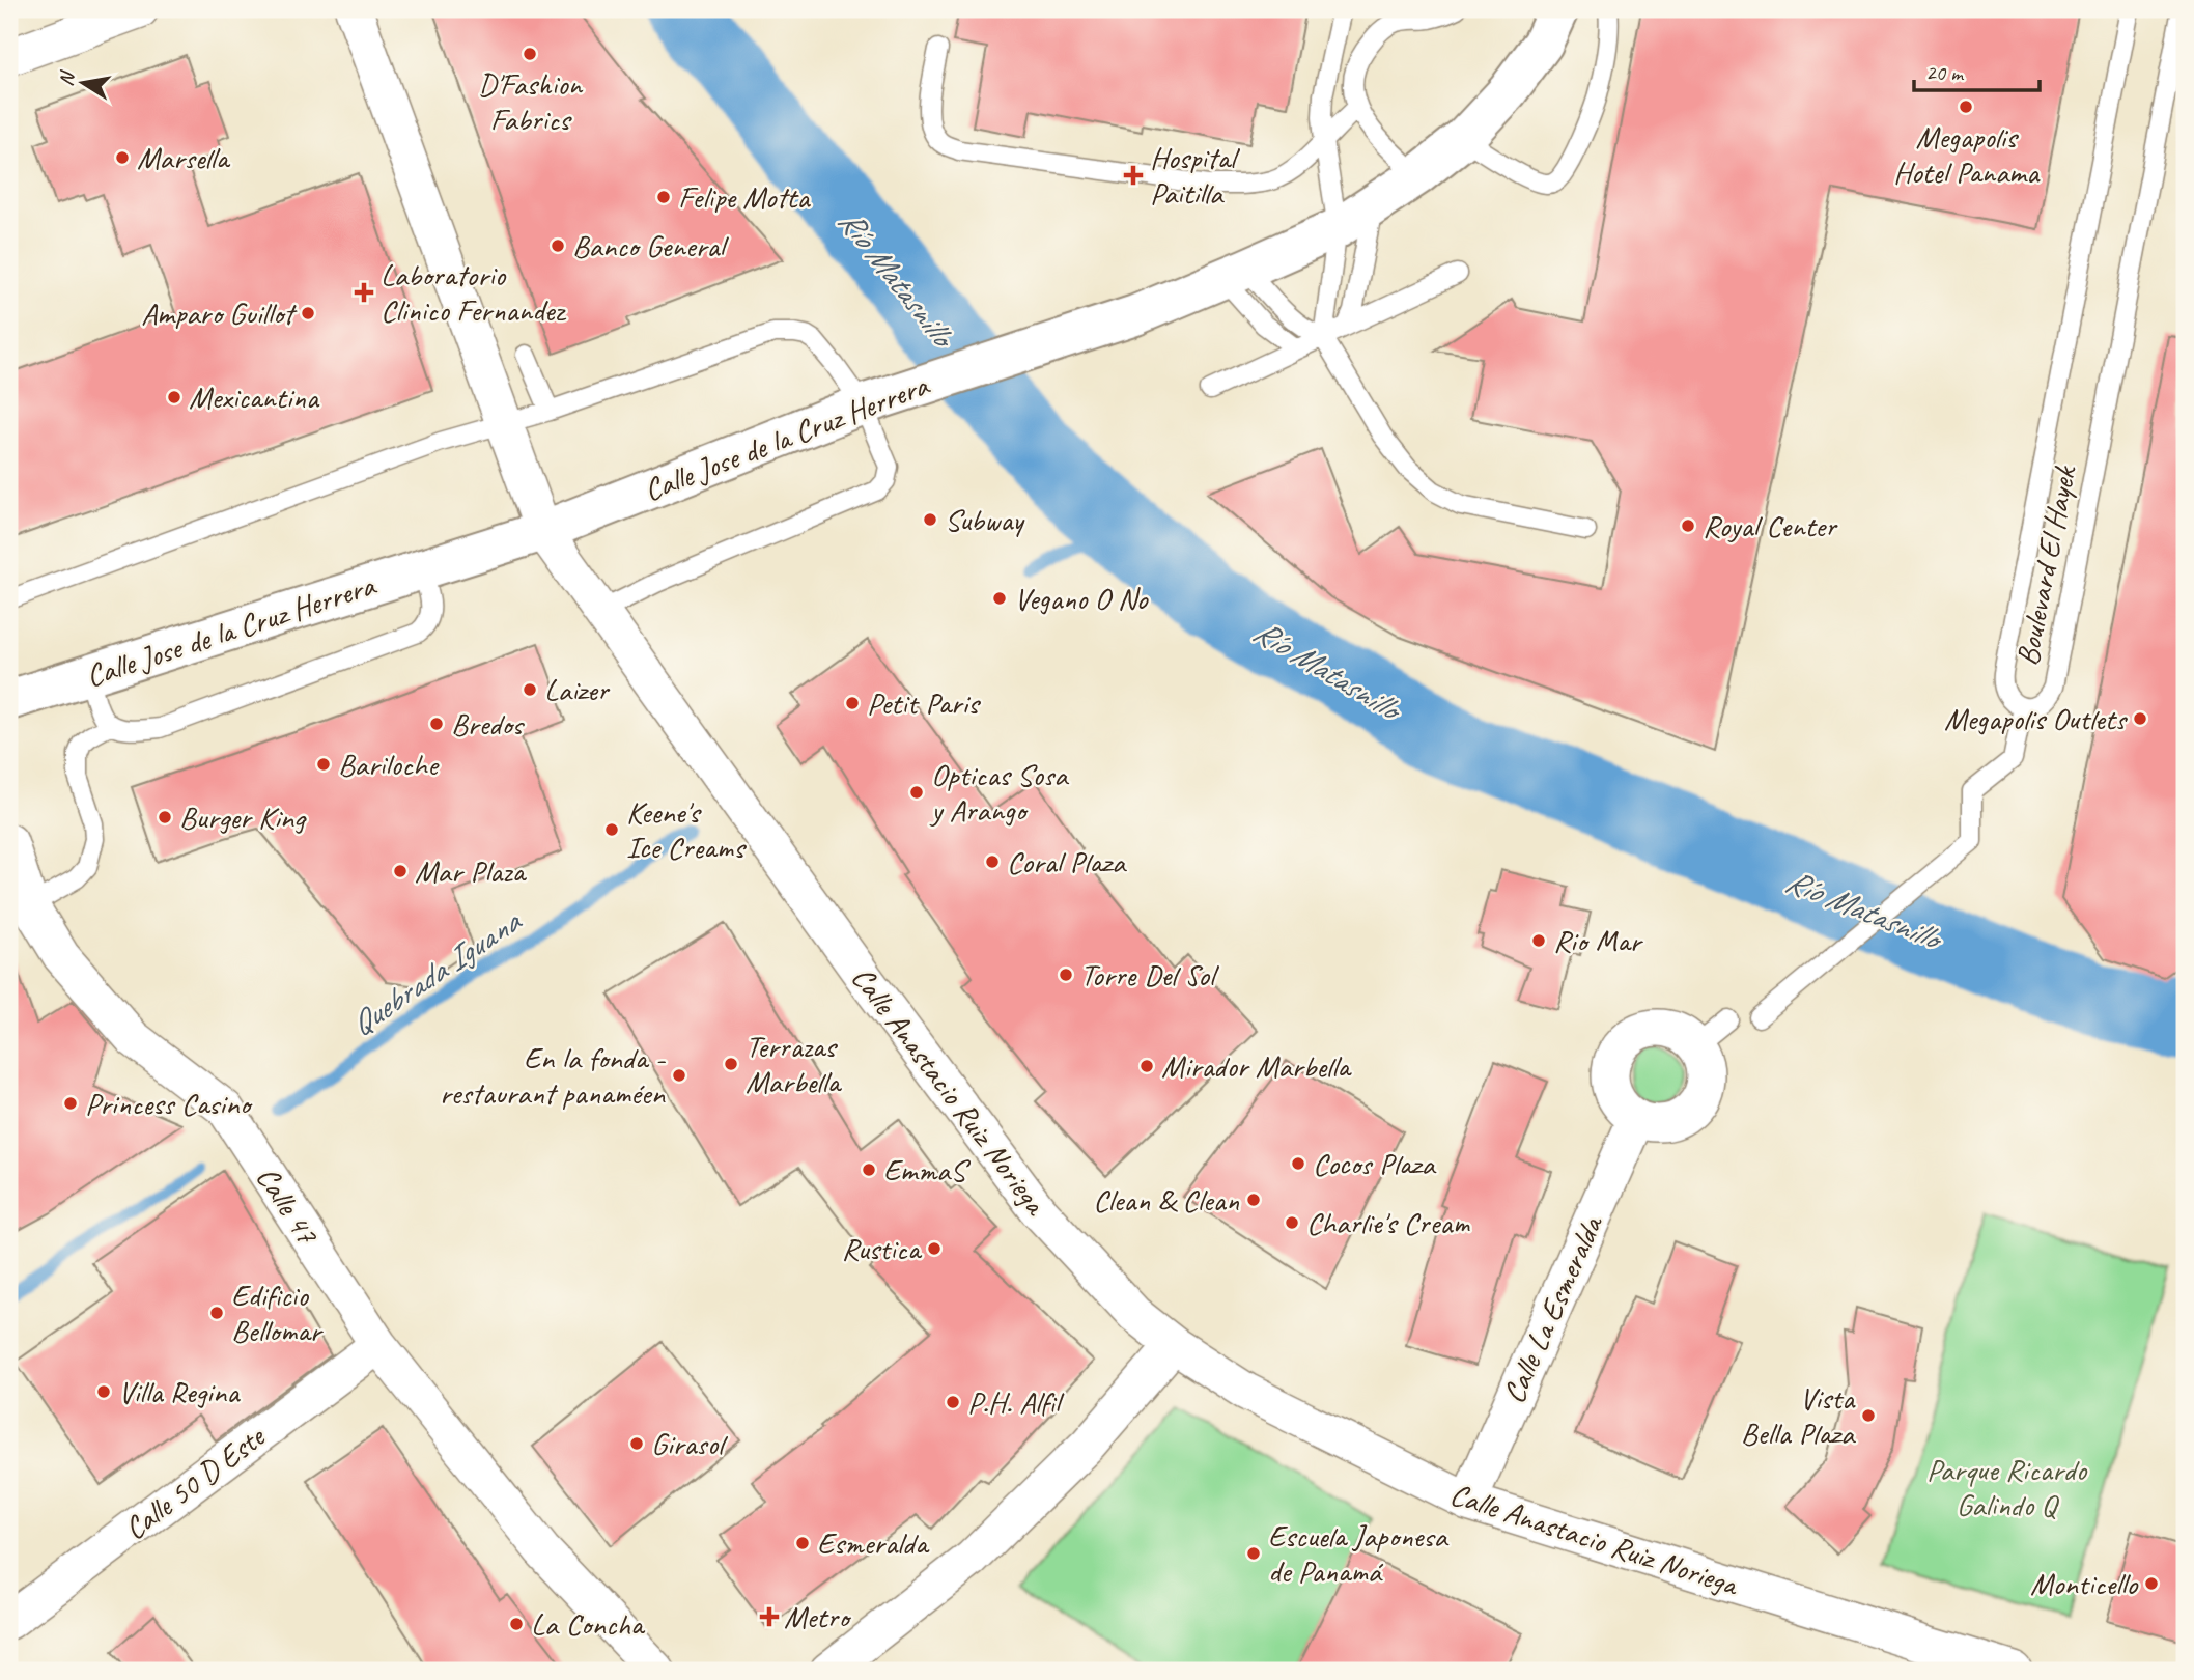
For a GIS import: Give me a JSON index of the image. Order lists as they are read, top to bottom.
{
  "streets": {
    "street": [
      "Calle Jose de la Cruz Herrera",
      "Calle Anastacio Ruiz Noriega",
      "Calle 47",
      "Calle La Esmeralda",
      "Calle 50 D Este"
    ],
    "lane": ["Boulevard El Hayek"]
  },
  "crossings": [
    ["Calle Jose de la Cruz Herrera", "Calle Anastacio Ruiz Noriega"],
    ["Calle Anastacio Ruiz Noriega", "Calle La Esmeralda"],
    ["Calle 47", "Calle 50 D Este"]
  ],
  "water": ["Río Matasnillo", "Quebrada Iguana"],
  "parks": ["Parque Ricardo Galindo Q"],
  "places": {
    "other": [
      "D'Fashion Fabrics",
      "Megapolis Hotel Panama",
      "Marsella",
      "Felipe Motta",
      "Banco General",
      "Amparo Guillot",
      "Mexicantina",
      "Subway",
      "Royal Center",
      "Vegano O No",
      "Laizer",
      "Petit Paris",
      "Megapolis Outlets",
      "Bredos",
      "Bariloche",
      "Opticas Sosa y Arango",
      "Burger King",
      "Keene's Ice Creams",
      "Coral Plaza",
      "Mar Plaza",
      "Rio Mar",
      "Torre Del Sol",
      "Terrazas Marbella",
      "Mirador Marbella",
      "En la fonda - restaurant panaméen",
      "Princess Casino",
      "Cocos Plaza",
      "EmmaS",
      "Clean & Clean",
      "Charlie's Cream",
      "Rustica",
      "Edificio Bellomar",
      "Villa Regina",
      "P.H. Alfil",
      "Vista Bella Plaza",
      "Girasol",
      "Esmeralda",
      "Escuela Japonesa de Panamá",
      "Monticello",
      "La Concha"
    ],
    "health": ["Hospital Paitilla", "Laboratorio Clinico Fernandez", "Metro"]
  },
  "scale_bar": "20 m",
  "north": "left"
}
